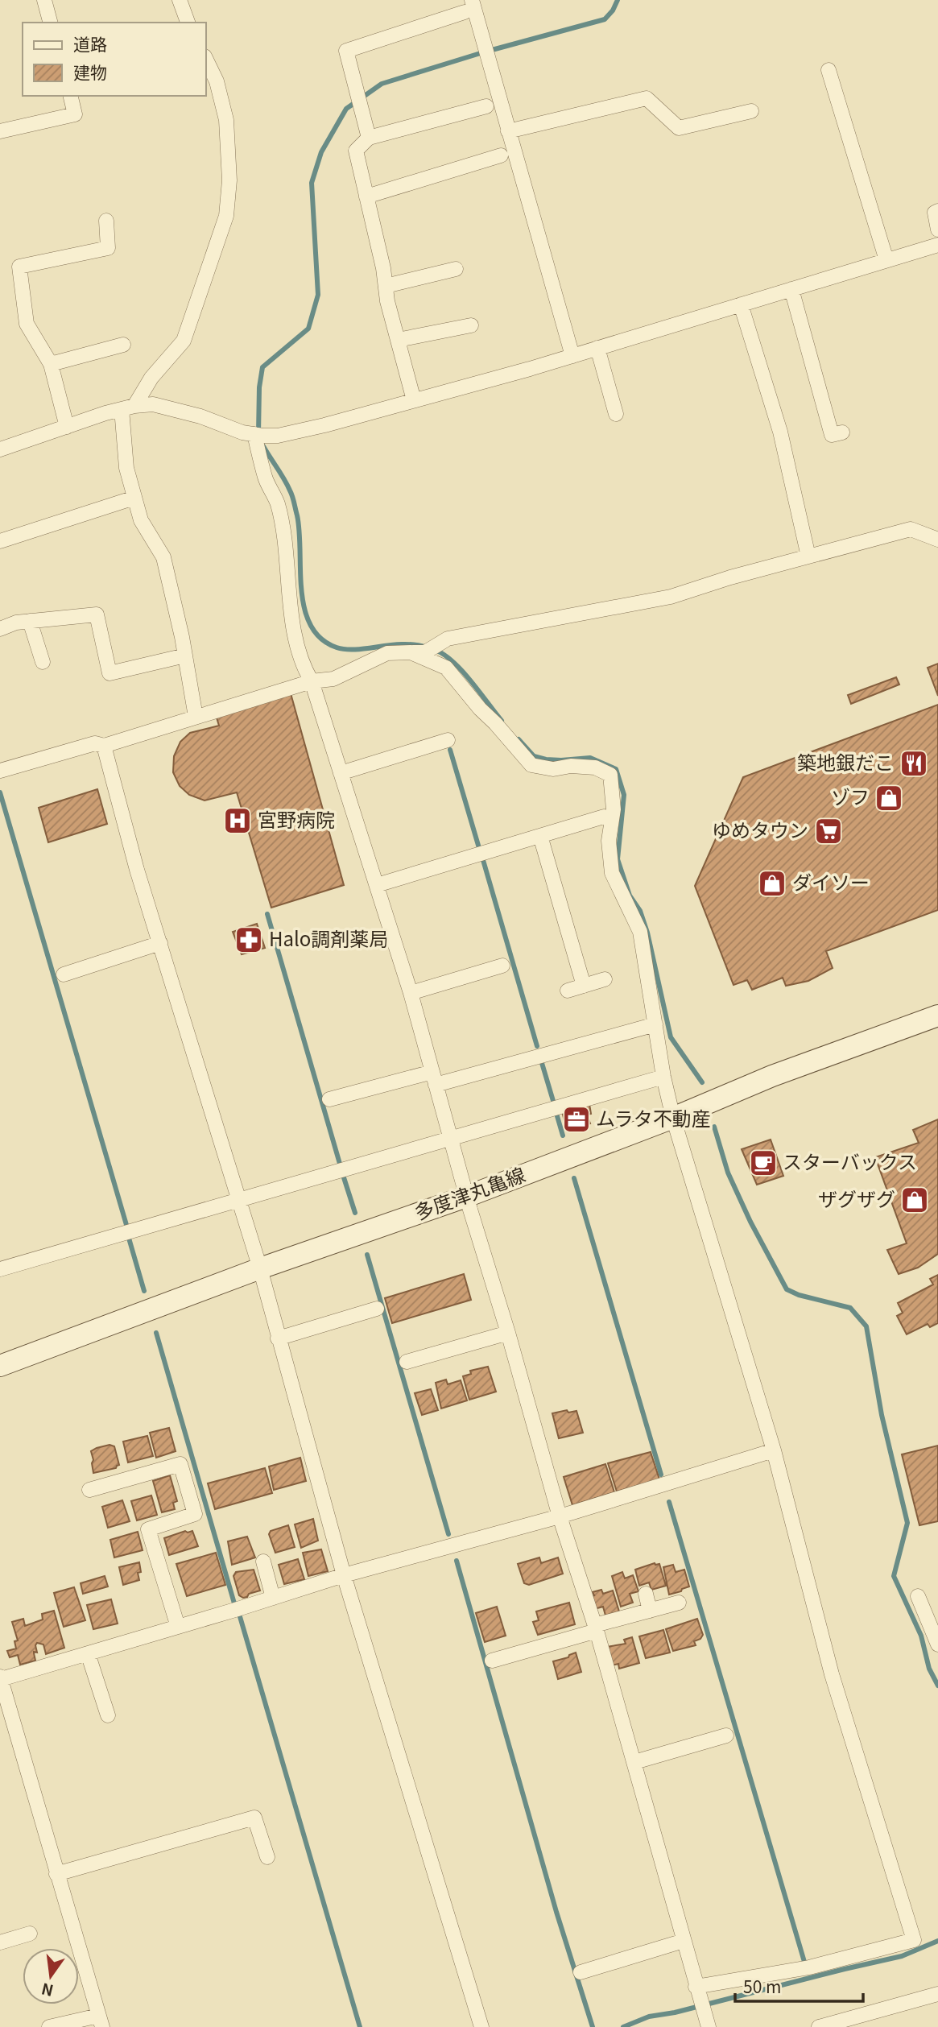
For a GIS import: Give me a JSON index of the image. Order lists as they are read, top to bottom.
{
  "streets": {
    "main road": ["多度津丸亀線"]
  },
  "places": {
    "restaurant": ["築地銀だこ"],
    "shop": ["ゾフ", "ダイソー", "ザグザグ"],
    "hospital": ["宮野病院"],
    "supermarket": ["ゆめタウン"],
    "pharmacy": ["Halo調剤薬局"],
    "office": ["ムラタ不動産"],
    "cafe": ["スターバックス"]
  },
  "legend": ["道路", "建物"],
  "scale_bar": "50 m",
  "north": "bottom"
}
